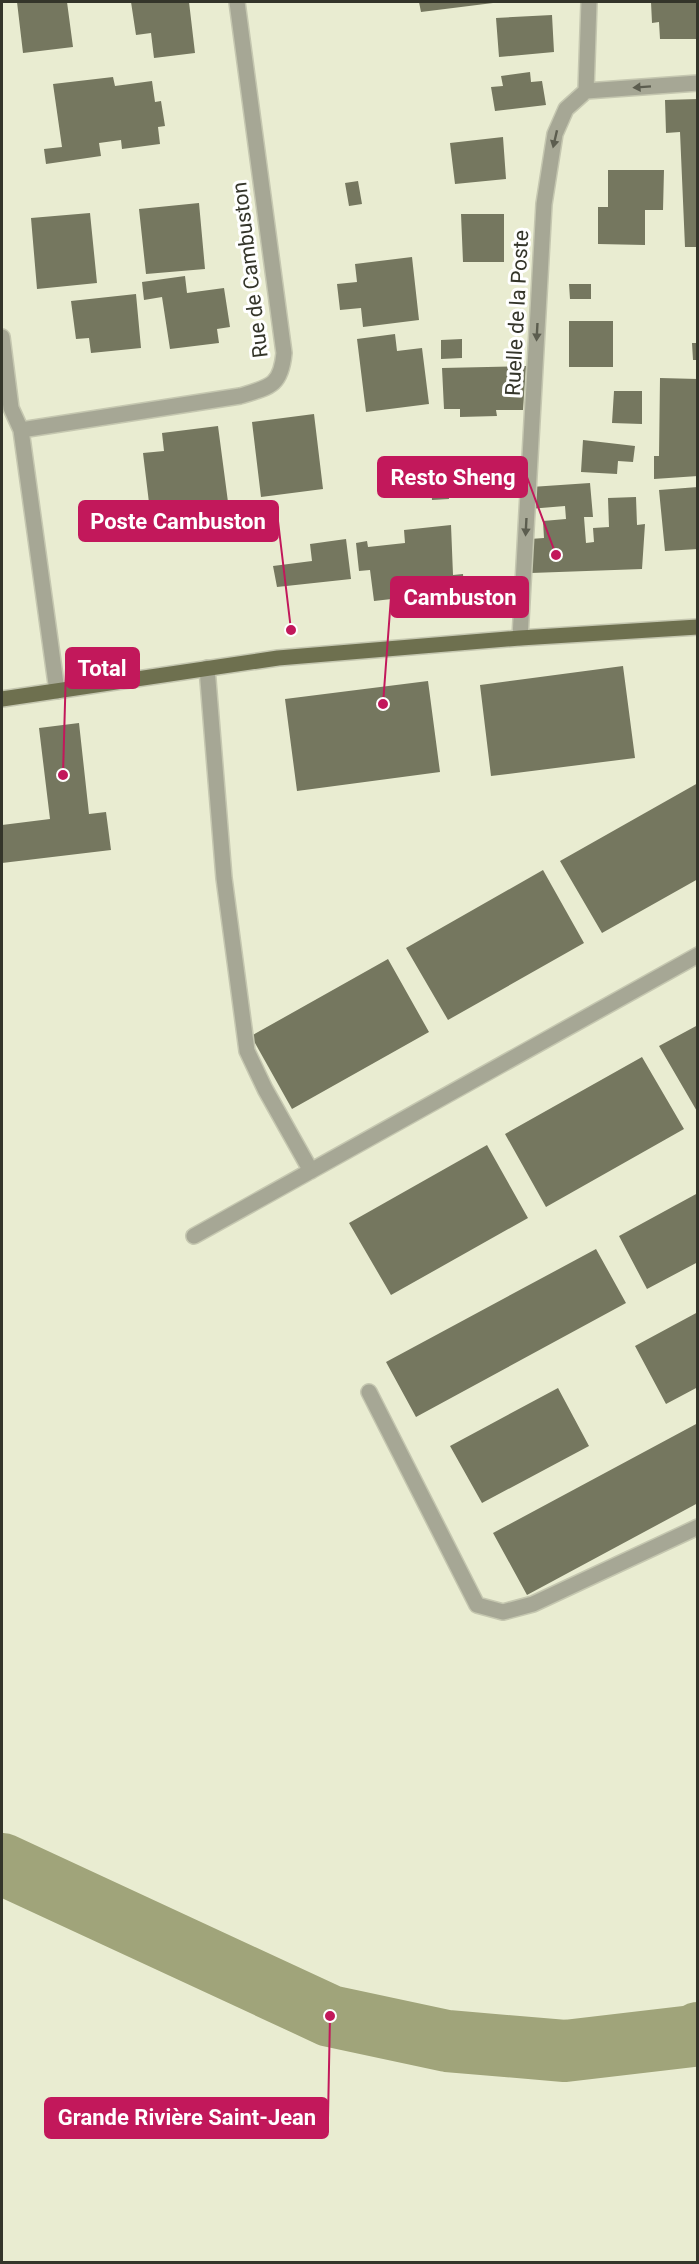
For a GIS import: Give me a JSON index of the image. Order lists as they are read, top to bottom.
{
  "streets": {
    "street": ["Rue de Cambuston", "Ruelle de la Poste"]
  },
  "one_way": ["Ruelle de la Poste"],
  "places": [
    "Resto Sheng",
    "Poste Cambuston",
    "Cambuston",
    "Total",
    "Grande Rivière Saint-Jean"
  ]
}
